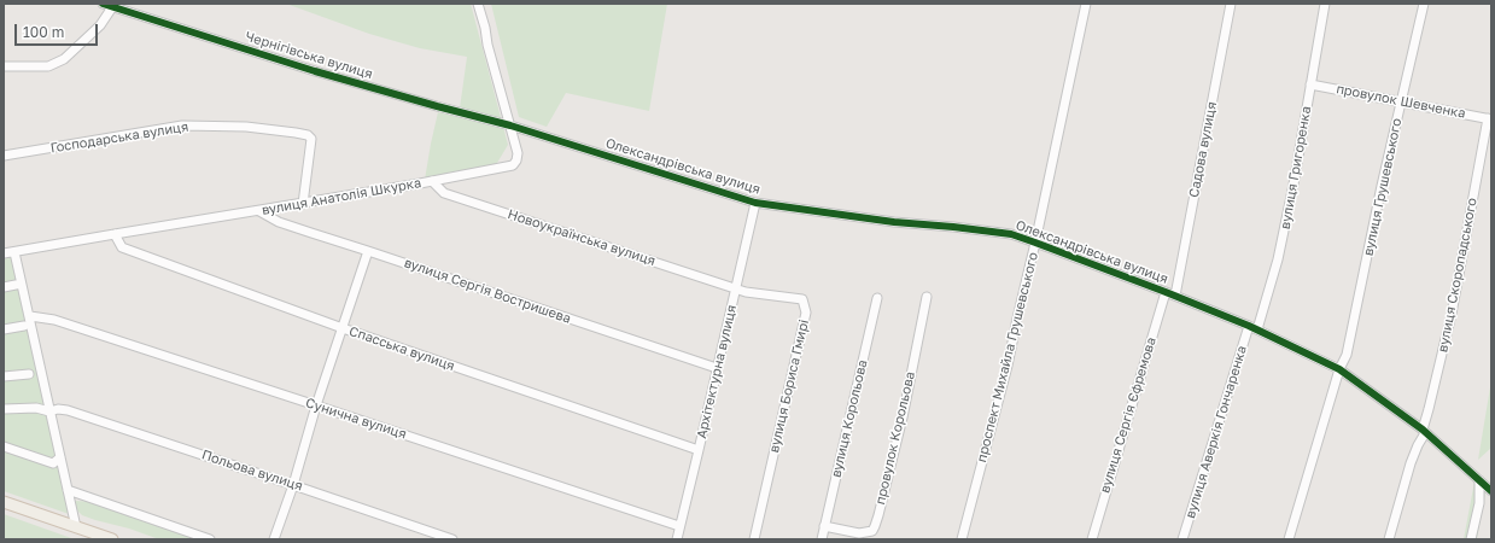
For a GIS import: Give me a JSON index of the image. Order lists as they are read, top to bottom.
{
  "streets": {
    "street": [
      "Чернігівська вулиця",
      "провулок Шевченка",
      "Господарська вулиця",
      "Садова вулиця",
      "Олександрівська вулиця",
      "вулиця Григоренка",
      "вулиця Грушевського",
      "вулиця Анатолія Шкурка",
      "Новоукраїнська вулиця",
      "вулиця Скоропадського",
      "вулиця Сергія Востришева",
      "Спасська вулиця",
      "проспект Михайла Грушевського",
      "Архітектурна вулиця",
      "вулиця Бориса Гмирі",
      "вулиця Сергія Єфремова",
      "Сунична вулиця",
      "вулиця Корольова",
      "вулиця Аверкія Гончаренка",
      "провулок Корольова",
      "Польова вулиця"
    ]
  },
  "crossings": [
    ["Чернігівська вулиця", "Олександрівська вулиця"],
    ["Чернігівська вулиця", "вулиця Анатолія Шкурка"],
    ["провулок Шевченка", "вулиця Григоренка"],
    ["провулок Шевченка", "вулиця Грушевського"],
    ["провулок Шевченка", "вулиця Скоропадського"],
    ["Господарська вулиця", "вулиця Анатолія Шкурка"],
    ["Садова вулиця", "Олександрівська вулиця"],
    ["Олександрівська вулиця", "вулиця Григоренка"],
    ["Олександрівська вулиця", "вулиця Грушевського"],
    ["Олександрівська вулиця", "вулиця Анатолія Шкурка"],
    ["Олександрівська вулиця", "вулиця Скоропадського"],
    ["Олександрівська вулиця", "проспект Михайла Грушевського"],
    ["Олександрівська вулиця", "Архітектурна вулиця"],
    ["Олександрівська вулиця", "вулиця Сергія Єфремова"],
    ["Олександрівська вулиця", "вулиця Аверкія Гончаренка"],
    ["вулиця Анатолія Шкурка", "Новоукраїнська вулиця"],
    ["вулиця Анатолія Шкурка", "вулиця Сергія Востришева"],
    ["вулиця Анатолія Шкурка", "Спасська вулиця"],
    ["Новоукраїнська вулиця", "Архітектурна вулиця"],
    ["Новоукраїнська вулиця", "вулиця Бориса Гмирі"],
    ["вулиця Сергія Востришева", "Архітектурна вулиця"],
    ["Спасська вулиця", "Архітектурна вулиця"],
    ["Архітектурна вулиця", "вулиця Бориса Гмирі"],
    ["Архітектурна вулиця", "Сунична вулиця"],
    ["вулиця Корольова", "провулок Корольова"]
  ],
  "scale_bar": "100 m"
}
